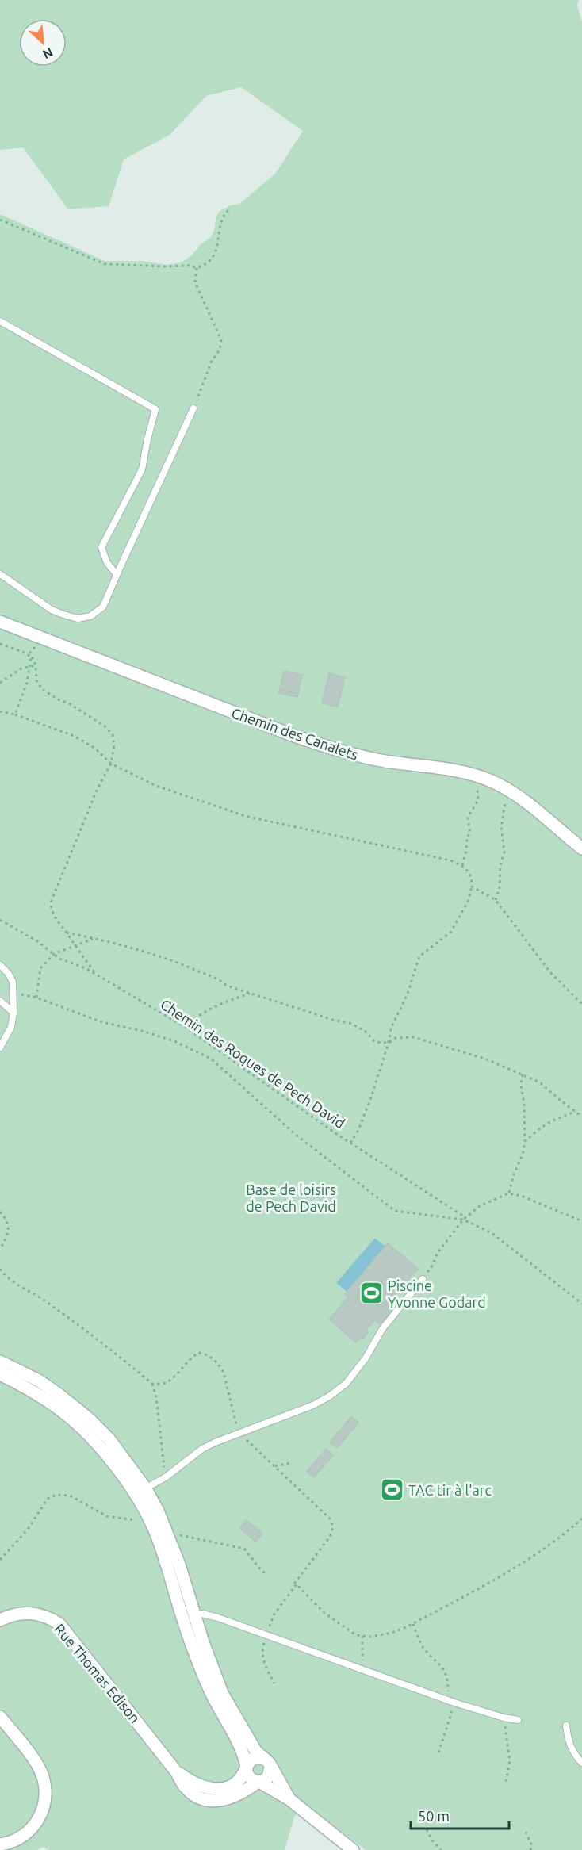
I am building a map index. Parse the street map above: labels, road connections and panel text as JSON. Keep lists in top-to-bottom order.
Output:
{
  "streets": {
    "street": ["Chemin des Canalets", "Rue Thomas Edison"],
    "path": ["Chemin des Roques de Pech David"]
  },
  "parks": ["Base de loisirs de Pech David"],
  "places": {
    "sports": ["Piscine Yvonne Godard", "TAC tir à l'arc"]
  },
  "scale_bar": "50 m",
  "north": "bottom right"
}
